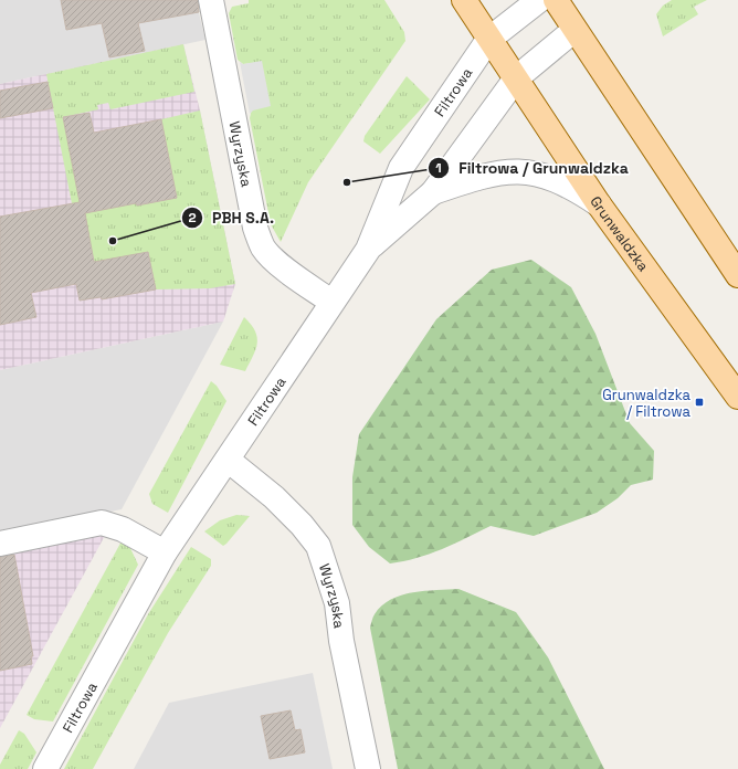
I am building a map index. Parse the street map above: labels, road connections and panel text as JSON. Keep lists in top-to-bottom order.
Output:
{
  "streets": {
    "main road": ["Grunwaldzka"],
    "street": ["Filtrowa", "Wyrzyska"]
  },
  "crossings": [
    ["Filtrowa", "Wyrzyska"],
    ["Filtrowa", "Grunwaldzka"]
  ],
  "places": {
    "other": ["Filtrowa / Grunwaldzka", "PBH S.A."],
    "transit": ["Grunwaldzka / Filtrowa"]
  }
}
